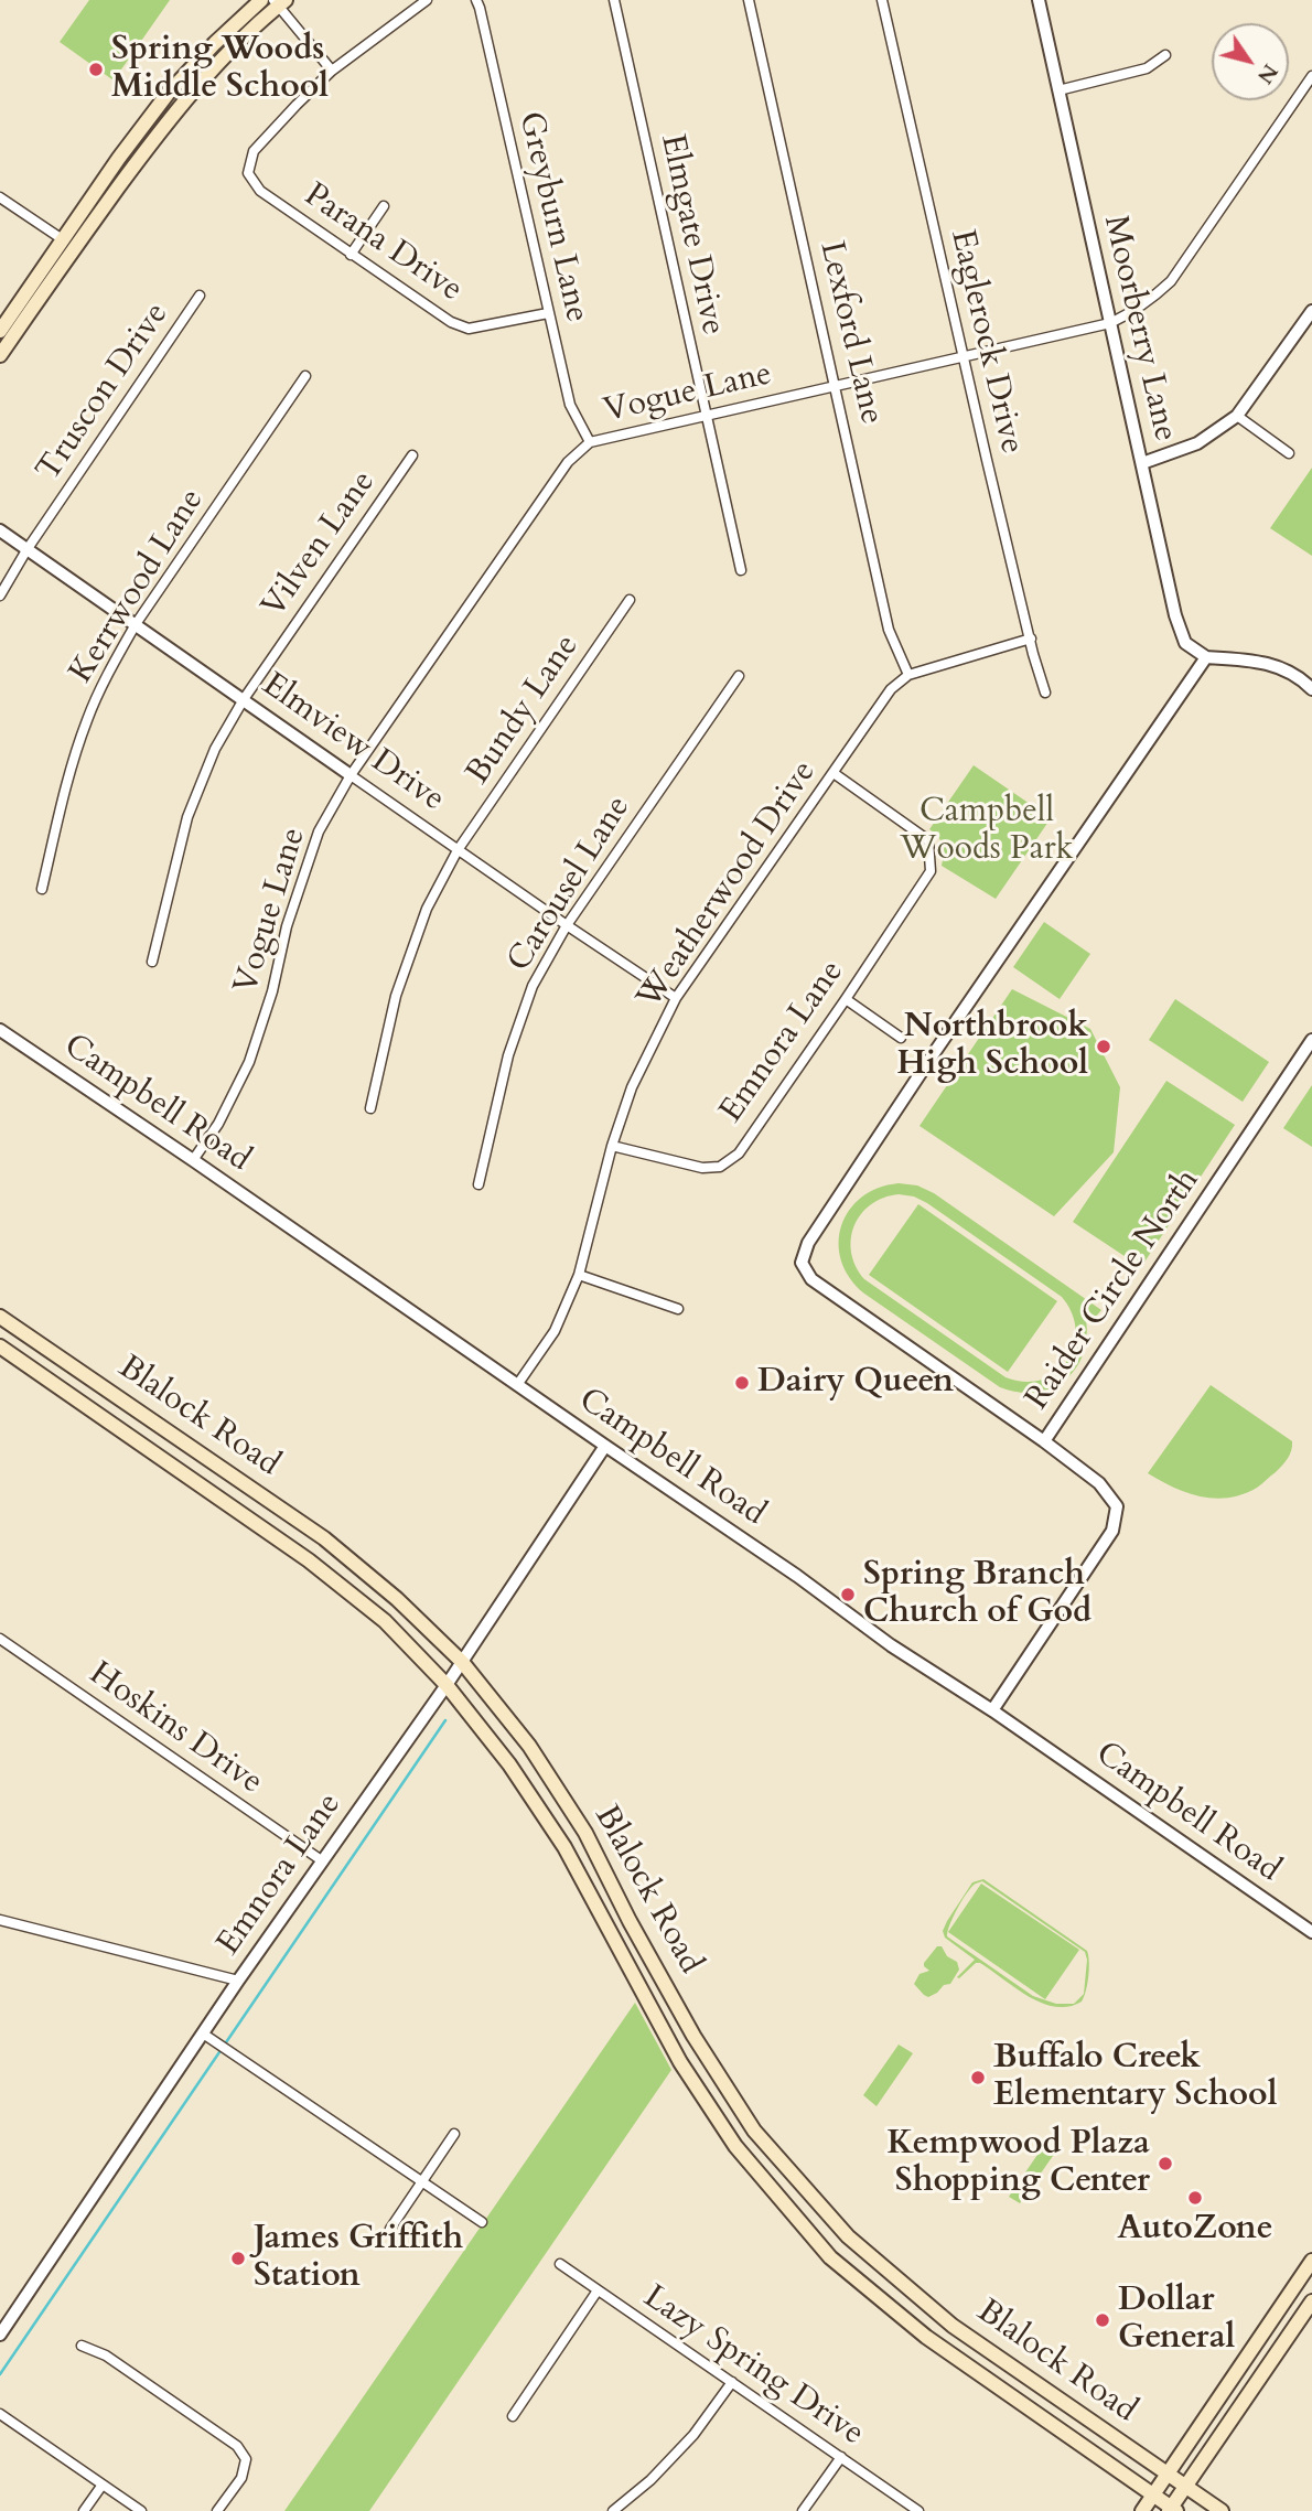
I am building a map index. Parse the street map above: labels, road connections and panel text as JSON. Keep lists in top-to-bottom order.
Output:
{
  "streets": {
    "main road": ["Blalock Road"],
    "street": [
      "Greyburn Lane",
      "Elmgate Drive",
      "Parana Drive",
      "Moorberry Lane",
      "Lexford Lane",
      "Eaglerock Drive",
      "Truscon Drive",
      "Vogue Lane",
      "Vilven Lane",
      "Kerrwood Lane",
      "Bundy Lane",
      "Elmview Drive",
      "Carousel Lane",
      "Weatherwood Drive",
      "Emnora Lane",
      "Campbell Road",
      "Raider Circle North",
      "Hoskins Drive",
      "Lazy Spring Drive"
    ]
  },
  "crossings": [
    ["Greyburn Lane", "Parana Drive"],
    ["Greyburn Lane", "Vogue Lane"],
    ["Elmgate Drive", "Vogue Lane"],
    ["Moorberry Lane", "Vogue Lane"],
    ["Lexford Lane", "Vogue Lane"],
    ["Lexford Lane", "Weatherwood Drive"],
    ["Eaglerock Drive", "Vogue Lane"],
    ["Eaglerock Drive", "Weatherwood Drive"],
    ["Truscon Drive", "Elmview Drive"],
    ["Vogue Lane", "Elmview Drive"],
    ["Vogue Lane", "Campbell Road"],
    ["Vilven Lane", "Elmview Drive"],
    ["Kerrwood Lane", "Elmview Drive"],
    ["Bundy Lane", "Elmview Drive"],
    ["Elmview Drive", "Carousel Lane"],
    ["Elmview Drive", "Weatherwood Drive"],
    ["Weatherwood Drive", "Emnora Lane"],
    ["Weatherwood Drive", "Campbell Road"],
    ["Emnora Lane", "Campbell Road"],
    ["Emnora Lane", "Blalock Road"],
    ["Emnora Lane", "Hoskins Drive"],
    ["Campbell Road", "Raider Circle North"]
  ],
  "parks": ["Campbell Woods Park"],
  "places": [
    "Spring Woods Middle School",
    "Northbrook High School",
    "Dairy Queen",
    "Spring Branch Church of God",
    "Buffalo Creek Elementary School",
    "Kempwood Plaza Shopping Center",
    "AutoZone",
    "James Griffith Station",
    "Dollar General"
  ],
  "north": "bottom right"
}
